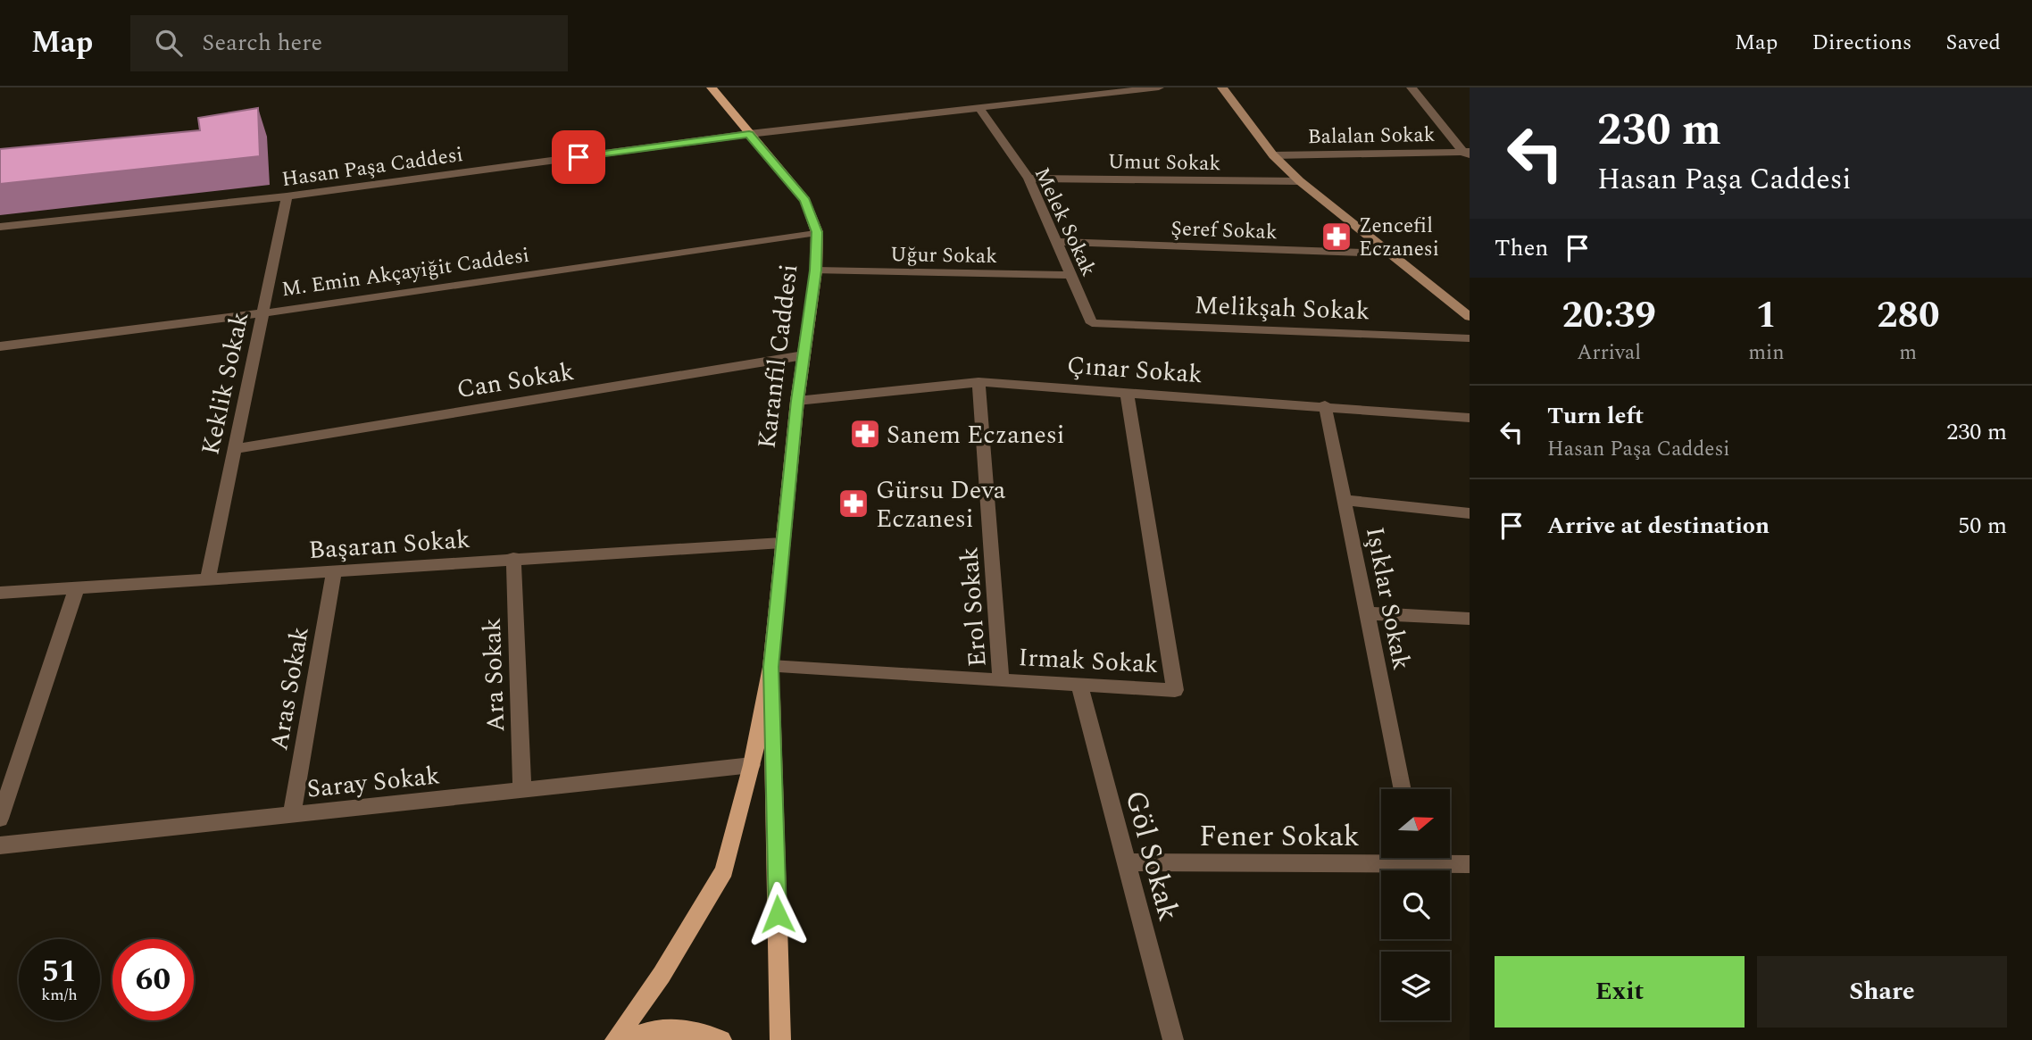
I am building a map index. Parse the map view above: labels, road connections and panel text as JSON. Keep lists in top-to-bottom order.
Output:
{
  "streets": {
    "main road": ["Karanfil Caddesi"],
    "street": [
      "Balalan Sokak",
      "Umut Sokak",
      "Hasan Paşa Caddesi",
      "Melek Sokak",
      "Şeref Sokak",
      "Uğur Sokak",
      "M. Emin Akçayiğit Caddesi",
      "Melikşah Sokak",
      "Çınar Sokak",
      "Can Sokak",
      "Keklik Sokak",
      "Başaran Sokak",
      "Işıklar Sokak",
      "Erol Sokak",
      "Irmak Sokak",
      "Ara Sokak",
      "Aras Sokak",
      "Saray Sokak",
      "Fener Sokak",
      "Göl Sokak"
    ]
  },
  "crossings": [
    ["Umut Sokak", "Melek Sokak"],
    ["Hasan Paşa Caddesi", "Melek Sokak"],
    ["Hasan Paşa Caddesi", "Karanfil Caddesi"],
    ["Hasan Paşa Caddesi", "Keklik Sokak"],
    ["Melek Sokak", "Şeref Sokak"],
    ["Melek Sokak", "Uğur Sokak"],
    ["Melek Sokak", "Melikşah Sokak"],
    ["Uğur Sokak", "Karanfil Caddesi"],
    ["M. Emin Akçayiğit Caddesi", "Karanfil Caddesi"],
    ["M. Emin Akçayiğit Caddesi", "Keklik Sokak"],
    ["Karanfil Caddesi", "Çınar Sokak"],
    ["Karanfil Caddesi", "Can Sokak"],
    ["Karanfil Caddesi", "Başaran Sokak"],
    ["Karanfil Caddesi", "Irmak Sokak"],
    ["Karanfil Caddesi", "Saray Sokak"],
    ["Çınar Sokak", "Işıklar Sokak"],
    ["Çınar Sokak", "Erol Sokak"],
    ["Çınar Sokak", "Irmak Sokak"],
    ["Can Sokak", "Keklik Sokak"],
    ["Keklik Sokak", "Başaran Sokak"],
    ["Başaran Sokak", "Ara Sokak"],
    ["Başaran Sokak", "Aras Sokak"],
    ["Erol Sokak", "Irmak Sokak"],
    ["Irmak Sokak", "Göl Sokak"],
    ["Ara Sokak", "Saray Sokak"],
    ["Aras Sokak", "Saray Sokak"],
    ["Fener Sokak", "Göl Sokak"]
  ],
  "places": {
    "pharmacy": ["Zencefil Eczanesi", "Sanem Eczanesi", "Gürsu Deva Eczanesi"]
  },
  "north": "right",
  "page": {
    "header": "Map",
    "search": "Search here",
    "nav": ["Map", "Directions", "Saved"],
    "turn": ["230 m", "Hasan Paşa Caddesi"],
    "then": "Then",
    "eta": [
      "20:39",
      "Arrival",
      "1",
      "min",
      "280",
      "m"
    ],
    "list": [
      {
        "name": "Turn left",
        "note": "Hasan Paşa Caddesi",
        "value": "230 m"
      },
      {
        "name": "Arrive at destination",
        "value": "50 m"
      }
    ],
    "speed": "51 km/h",
    "limit": "60",
    "buttons": ["Exit", "Share"]
  }
}
